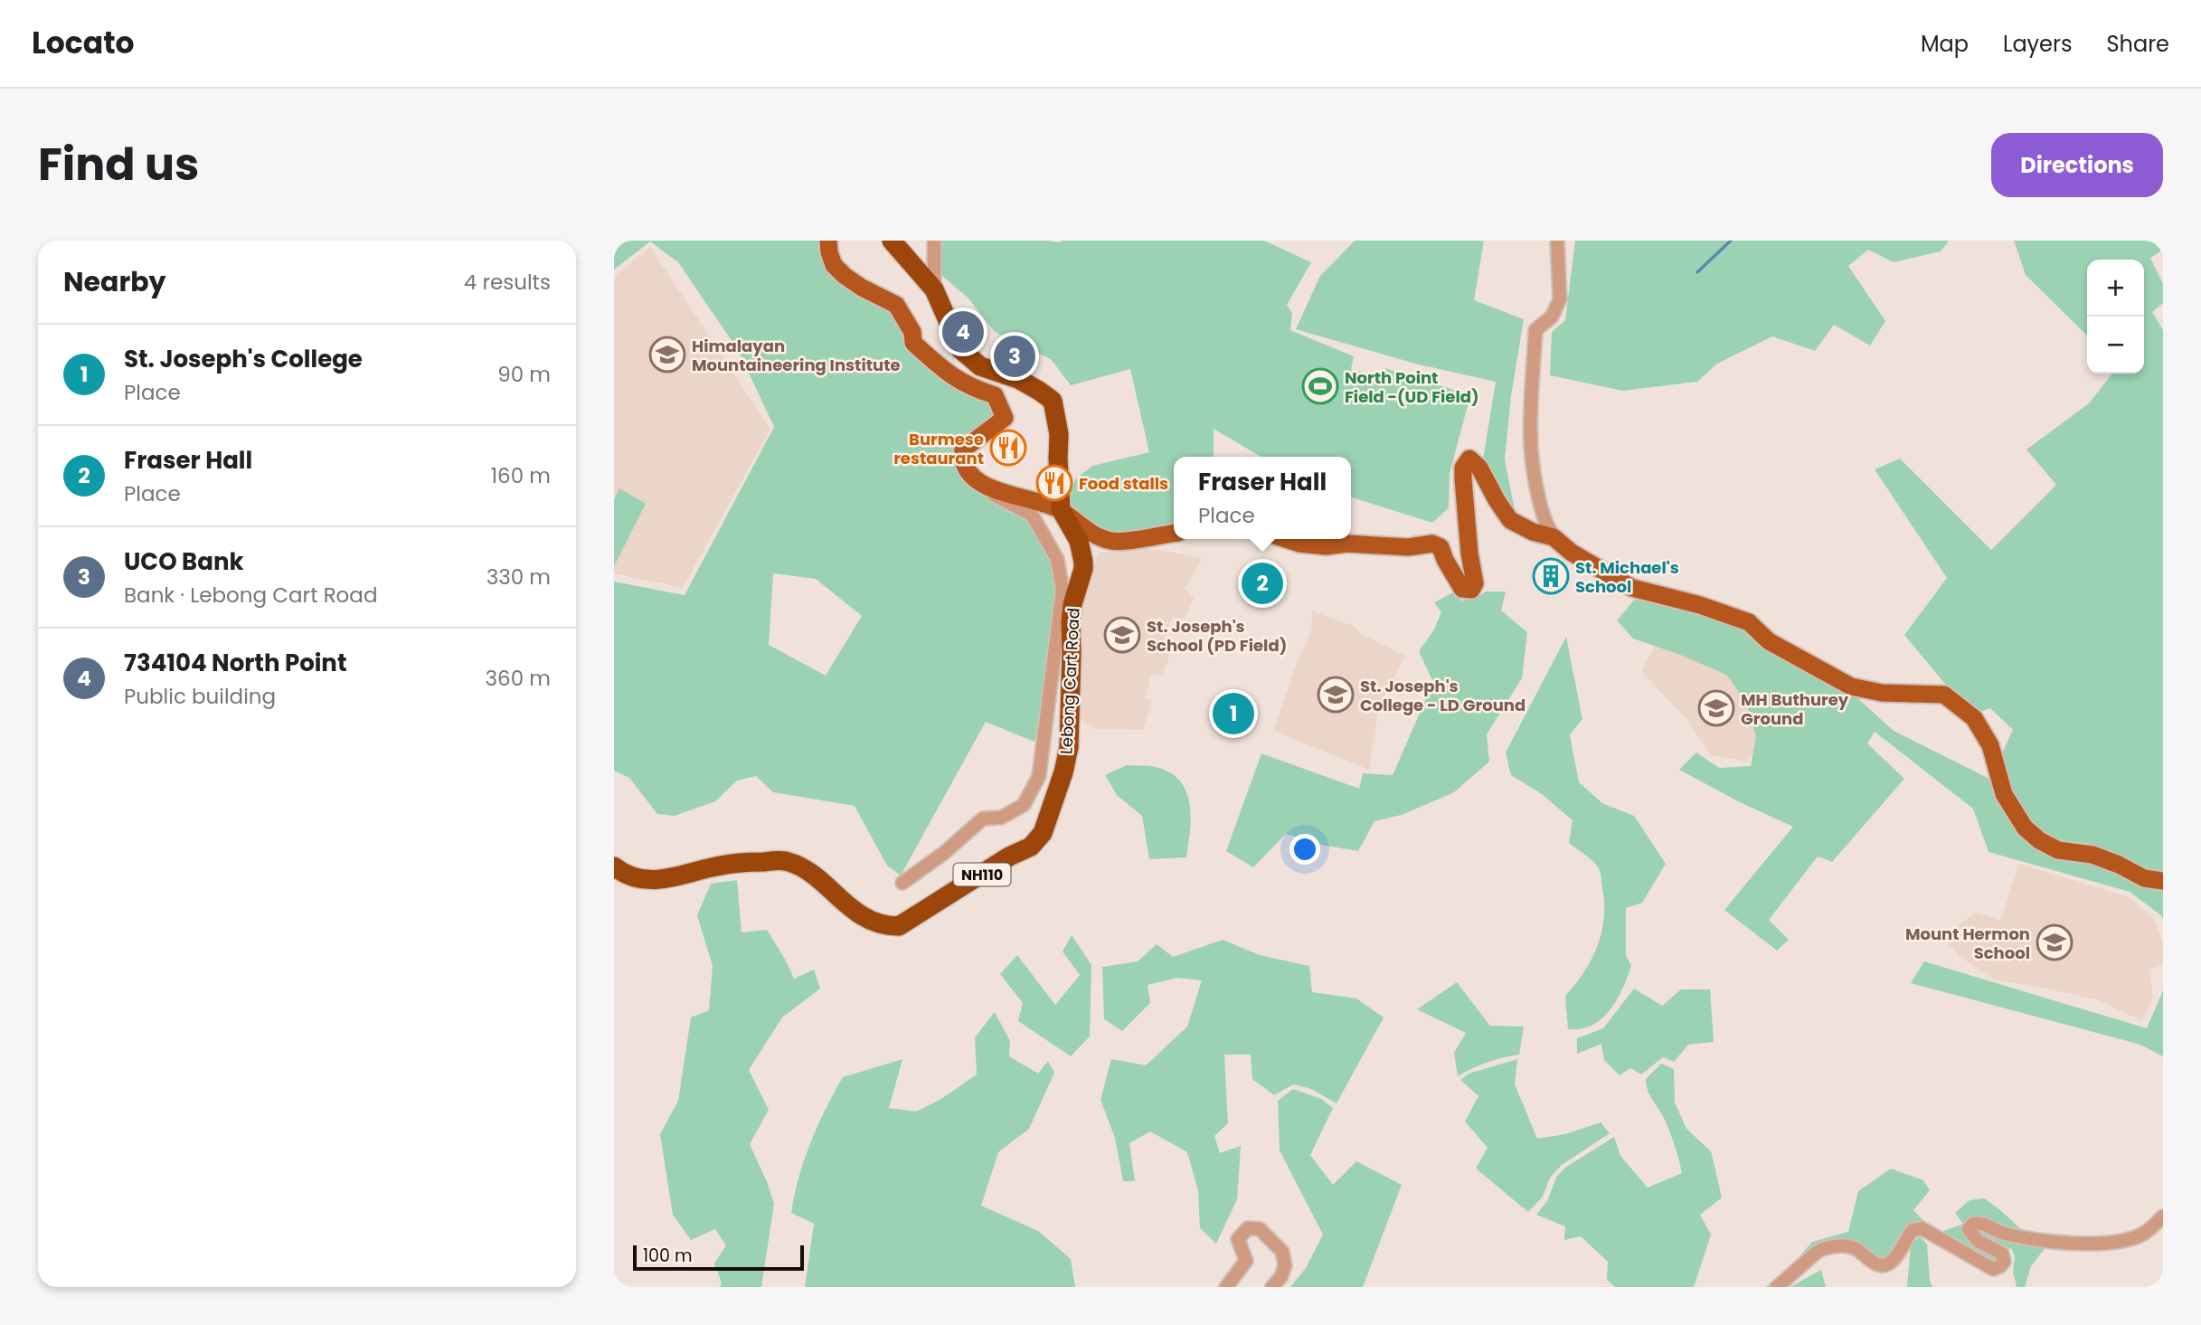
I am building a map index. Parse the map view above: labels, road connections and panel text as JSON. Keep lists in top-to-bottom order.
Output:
{
  "streets": {
    "highway": ["Lebong Cart Road", "NH110"]
  },
  "places": {
    "school or university": [
      "Himalayan Mountaineering Institute",
      "St. Joseph's School (PD Field)",
      "St. Joseph's College - LD Ground",
      "MH Buthurey Ground",
      "Mount Hermon School"
    ],
    "sports": ["North Point Field -(UD Field)"],
    "restaurant": ["Burmese restaurant", "Food stalls"],
    "building": ["St. Michael's School"]
  },
  "scale_bar": "100 m",
  "page": {
    "header": "Locato",
    "nav": ["Map", "Layers", "Share"],
    "title": "Find us",
    "buttons": "Directions",
    "heading": ["Nearby", "4 results"],
    "map_buttons": ["+", "−"],
    "pins": [
      "4",
      "3",
      "2",
      "1"
    ],
    "list": [
      {
        "mark": "1",
        "name": "St. Joseph's College",
        "note": "Place",
        "value": "90 m"
      },
      {
        "mark": "2",
        "name": "Fraser Hall",
        "note": "Place",
        "value": "160 m"
      },
      {
        "mark": "3",
        "name": "UCO Bank",
        "note": "Bank · Lebong Cart Road",
        "value": "330 m"
      },
      {
        "mark": "4",
        "name": "734104 North Point",
        "note": "Public building",
        "value": "360 m"
      }
    ],
    "popup": ["Fraser Hall", "Place"],
    "scale": "100 m"
  }
}
